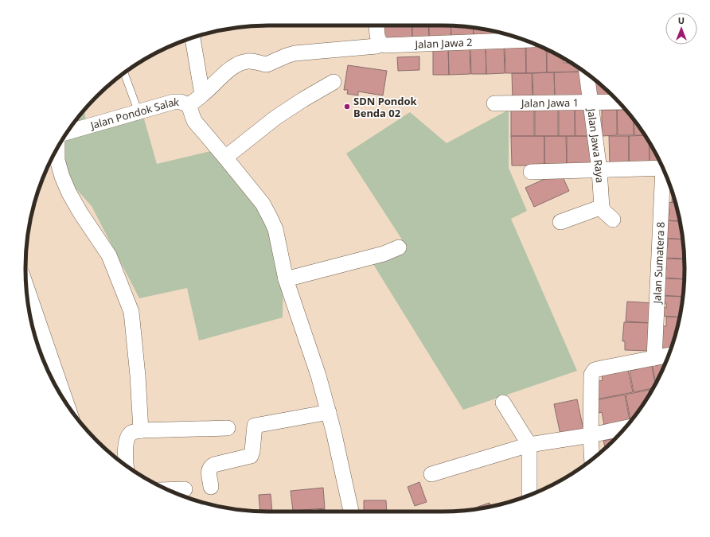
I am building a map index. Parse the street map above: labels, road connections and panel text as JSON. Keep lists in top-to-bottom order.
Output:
{
  "streets": {
    "street": [
      "Jalan Jawa 2",
      "Jalan Jawa 1",
      "Jalan Pondok Salak",
      "Jalan Jawa Raya",
      "Jalan Sumatera 8"
    ]
  },
  "crossings": [
    ["Jalan Jawa 2", "Jalan Pondok Salak"],
    ["Jalan Jawa 1", "Jalan Jawa Raya"]
  ],
  "places": ["SDN Pondok Benda 02"],
  "north": "top"
}
